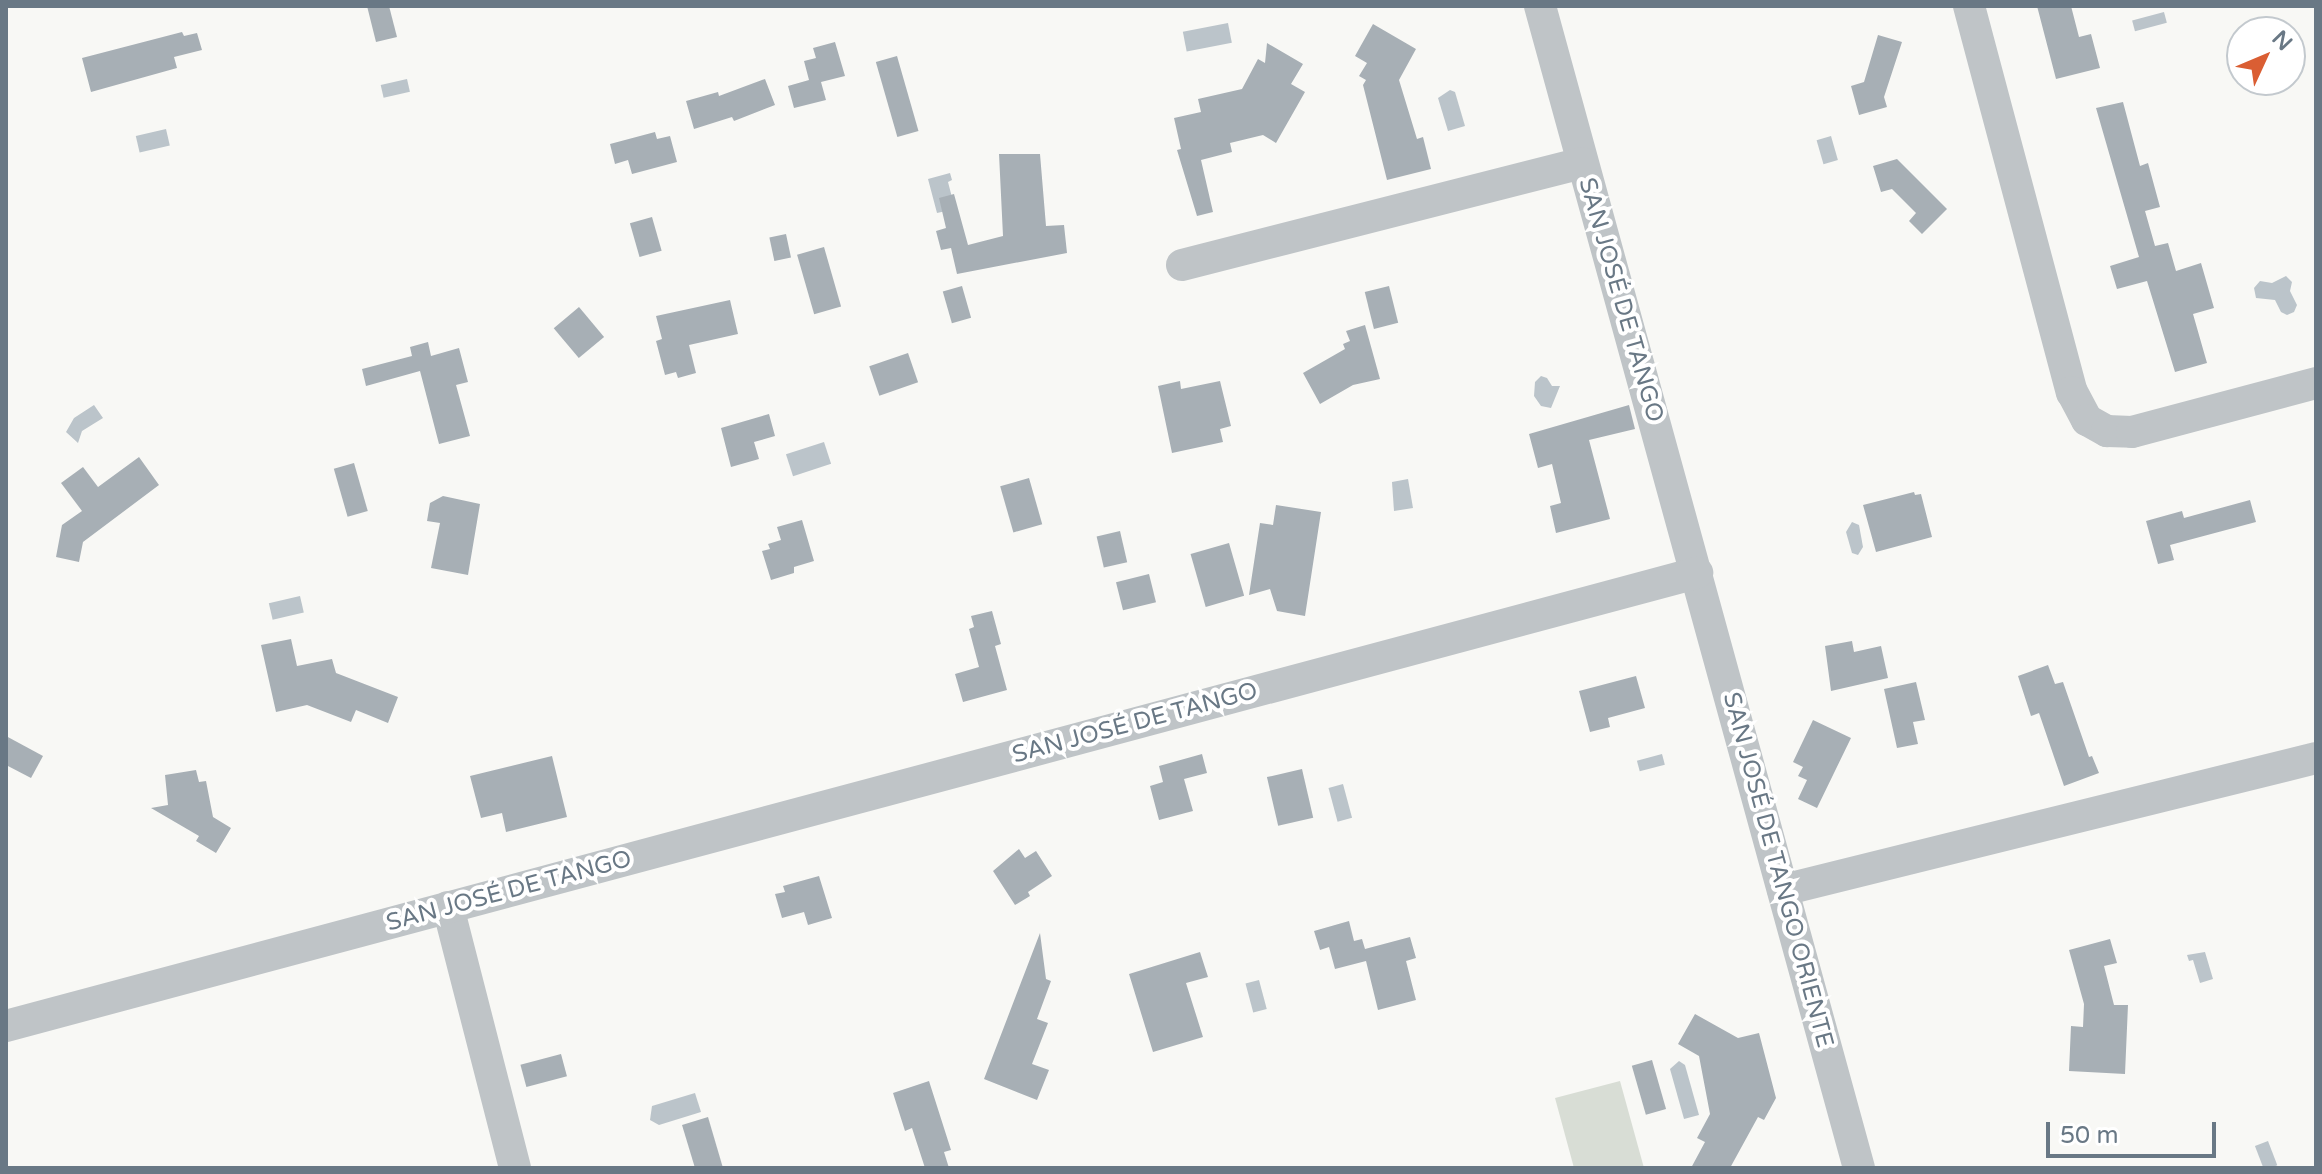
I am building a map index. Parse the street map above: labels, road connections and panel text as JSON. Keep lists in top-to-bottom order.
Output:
{
  "streets": {
    "street": ["SAN JOSÉ DE TANGO", "SAN JOSÉ DE TANGO ORIENTE"]
  },
  "crossings": [
    ["SAN JOSÉ DE TANGO", "SAN JOSÉ DE TANGO ORIENTE"]
  ],
  "scale_bar": "50 m",
  "north": "top right"
}
